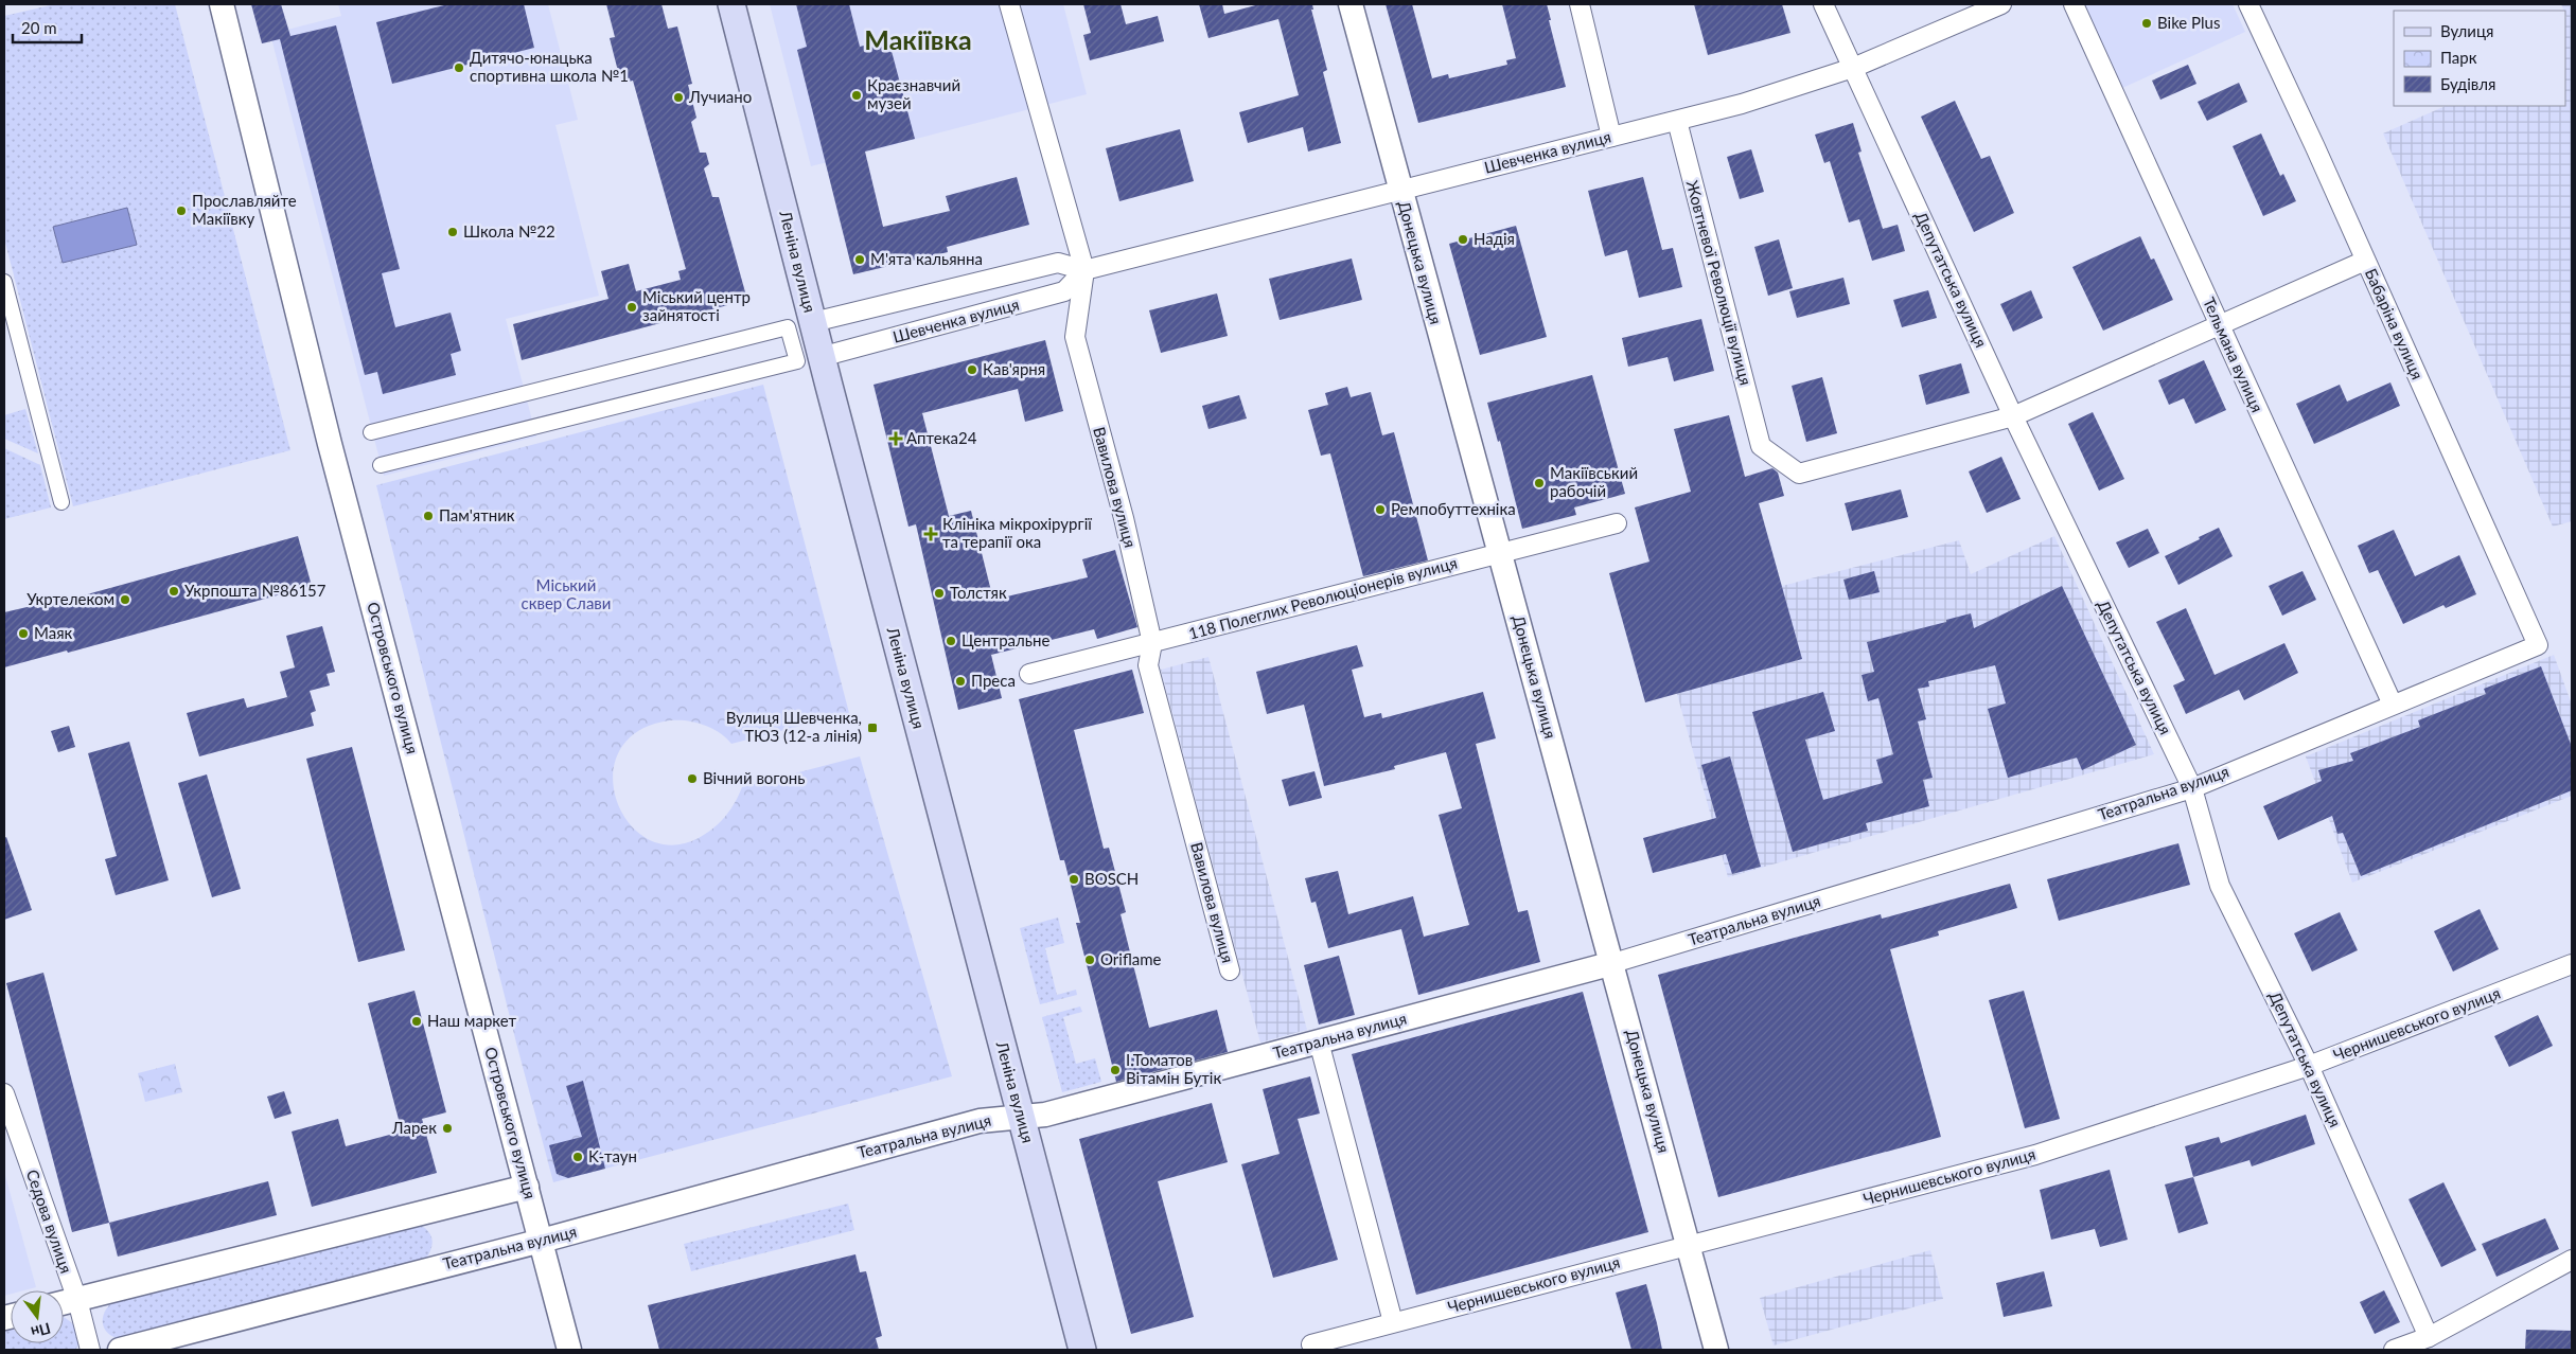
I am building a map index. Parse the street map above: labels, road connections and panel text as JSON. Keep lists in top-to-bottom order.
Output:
{
  "streets": {
    "main road": ["Леніна вулиця"],
    "street": [
      "Шевченка вулиця",
      "Донецька вулиця",
      "Депутатська вулиця",
      "Жовтневої Революції вулиця",
      "Бабаріна вулиця",
      "Тельмана вулиця",
      "Вавилова вулиця",
      "118 Полеглих Революціонерів вулиця",
      "Островського вулиця",
      "Театральна вулиця",
      "Чернишевського вулиця",
      "Седова вулиця"
    ]
  },
  "crossings": [
    ["Шевченка вулиця", "Леніна вулиця"],
    ["Шевченка вулиця", "Донецька вулиця"],
    ["Шевченка вулиця", "Депутатська вулиця"],
    ["Шевченка вулиця", "Жовтневої Революції вулиця"],
    ["Шевченка вулиця", "Вавилова вулиця"],
    ["Леніна вулиця", "Театральна вулиця"],
    ["Донецька вулиця", "118 Полеглих Революціонерів вулиця"],
    ["Донецька вулиця", "Театральна вулиця"],
    ["Донецька вулиця", "Чернишевського вулиця"],
    ["Депутатська вулиця", "Жовтневої Революції вулиця"],
    ["Депутатська вулиця", "Театральна вулиця"],
    ["Депутатська вулиця", "Чернишевського вулиця"],
    ["Бабаріна вулиця", "Театральна вулиця"],
    ["Тельмана вулиця", "Театральна вулиця"],
    ["Вавилова вулиця", "118 Полеглих Революціонерів вулиця"],
    ["Островського вулиця", "Театральна вулиця"]
  ],
  "districts": ["Макіївка"],
  "parks": ["Міський сквер Слави"],
  "places": {
    "other": [
      "Bike Plus",
      "Дитячо-юнацька спортивна школа №1",
      "Краєзнавчий музей",
      "Лучиано",
      "Прославляйте Макіївку",
      "Школа №22",
      "Надія",
      "М'ята кальянна",
      "Міський центр зайнятості",
      "Кав'ярня",
      "Макіївський рабочій",
      "Ремпобуттехніка",
      "Пам'ятник",
      "Укрпошта №86157",
      "Толстяк",
      "Укртелеком",
      "Маяк",
      "Центральне",
      "Преса",
      "Вічний вогонь",
      "BOSCH",
      "Oriflame",
      "Наш маркет",
      "І.Томатов Вітамін Бутік",
      "Ларек",
      "K-таун"
    ],
    "health": ["Аптека24", "Клініка мікрохірургії та терапії ока"],
    "transit": ["Вулиця Шевченка, ТЮЗ (12-а лінія)"]
  },
  "legend": ["Вулиця", "Парк", "Будівля"],
  "scale_bar": "20 m",
  "north": "bottom"
}
